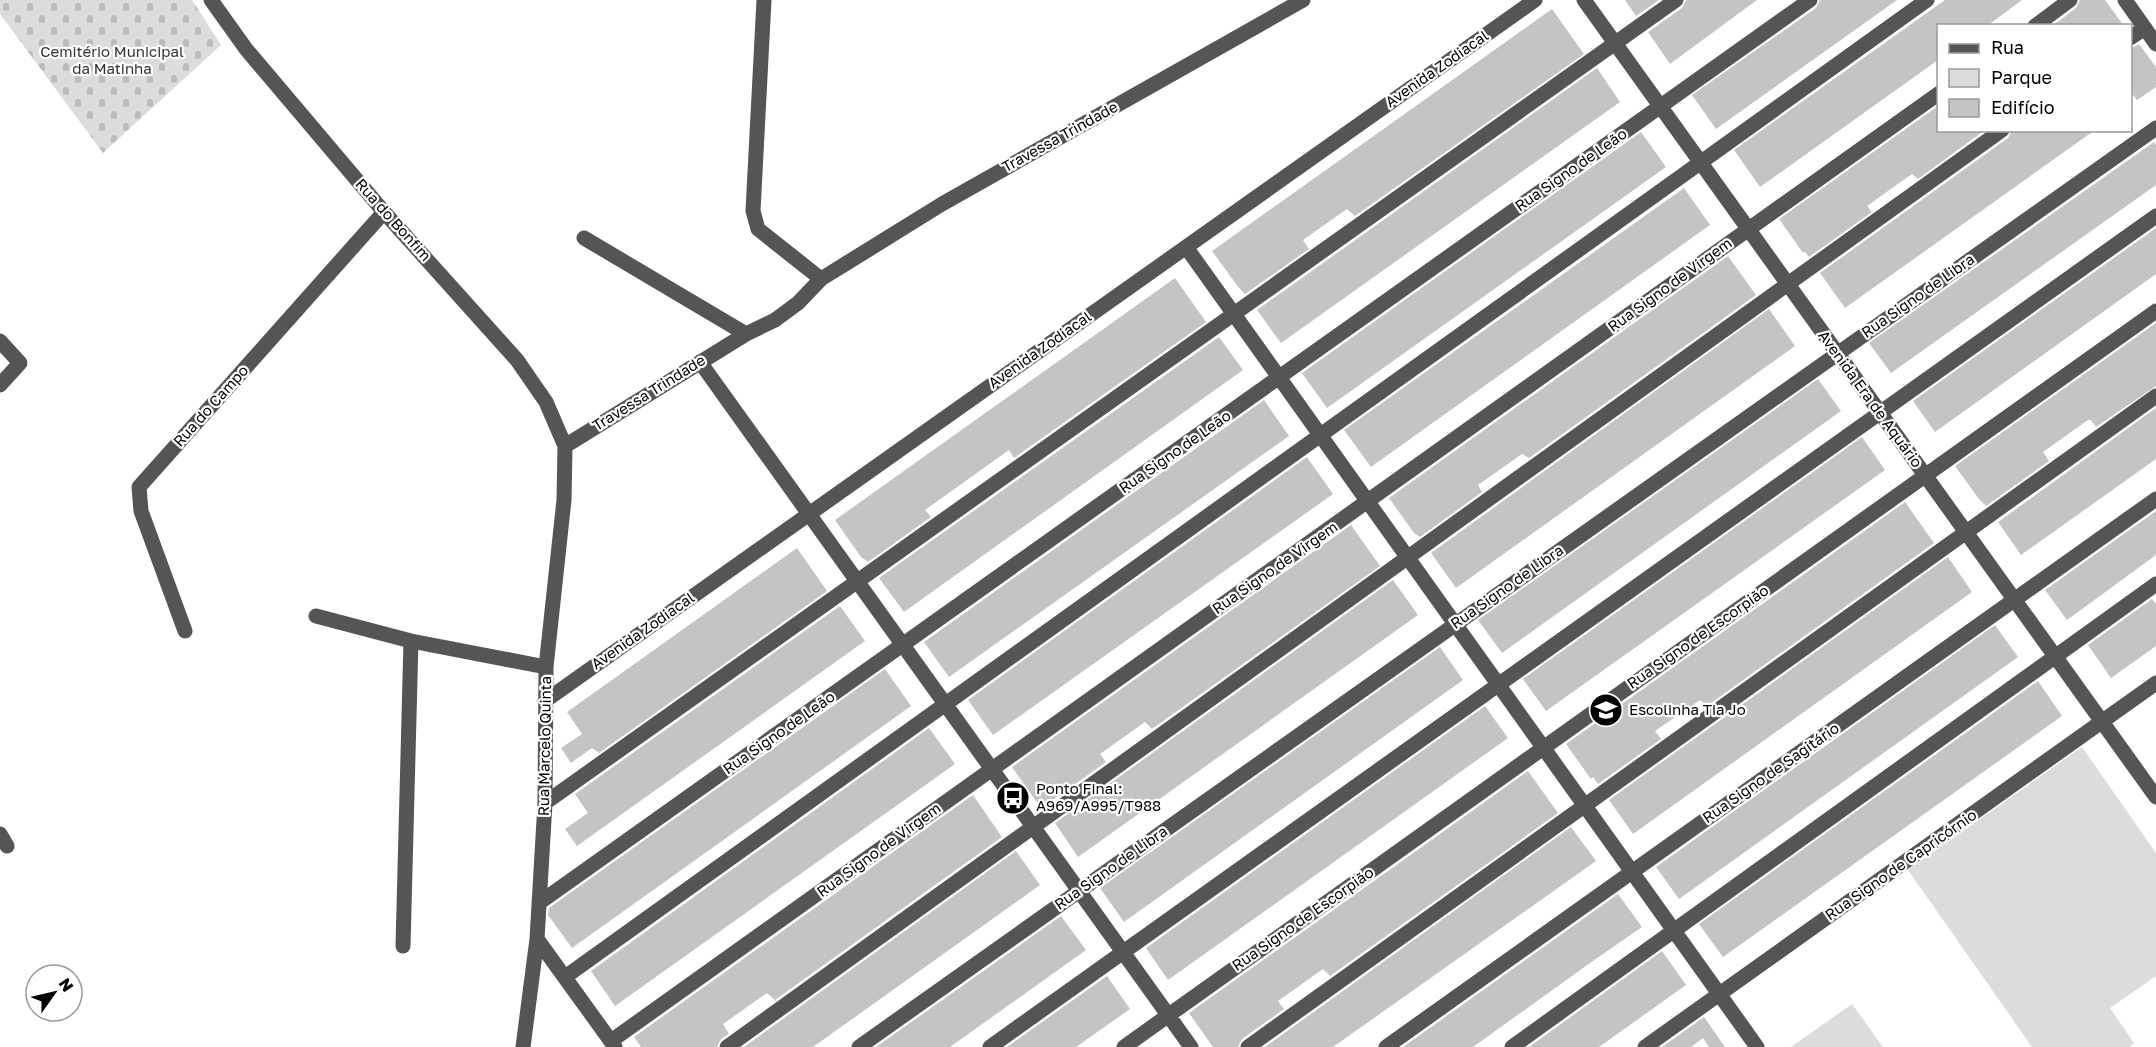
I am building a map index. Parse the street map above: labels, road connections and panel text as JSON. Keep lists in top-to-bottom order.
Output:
{
  "streets": {
    "street": [
      "Avenida Zodiacal",
      "Travessa Trindade",
      "Rua Signo de Leão",
      "Rua do Bonfim",
      "Rua Signo de Virgem",
      "Rua Signo de Libra",
      "Avenida Era de Aquário",
      "Rua do Campo",
      "Rua Signo de Escorpião",
      "Rua Marcelo Quinta",
      "Rua Signo de Sagitário",
      "Rua Signo de Capricórnio"
    ]
  },
  "crossings": [
    ["Avenida Zodiacal", "Rua Marcelo Quinta"],
    ["Travessa Trindade", "Rua do Bonfim"],
    ["Travessa Trindade", "Rua Marcelo Quinta"],
    ["Rua Signo de Leão", "Avenida Era de Aquário"],
    ["Rua Signo de Leão", "Rua Marcelo Quinta"],
    ["Rua do Bonfim", "Rua do Campo"],
    ["Rua do Bonfim", "Rua Marcelo Quinta"],
    ["Rua Signo de Virgem", "Avenida Era de Aquário"],
    ["Rua Signo de Libra", "Avenida Era de Aquário"],
    ["Avenida Era de Aquário", "Rua Signo de Escorpião"],
    ["Avenida Era de Aquário", "Rua Signo de Sagitário"],
    ["Avenida Era de Aquário", "Rua Signo de Capricórnio"]
  ],
  "parks": ["Cemitério Municipal da Matinha"],
  "places": {
    "school or university": ["Escolinha Tia Jo"],
    "bus stop": ["Ponto Final: A969/A995/T988"]
  },
  "legend": ["Rua", "Parque", "Edifício"],
  "north": "top right"
}
